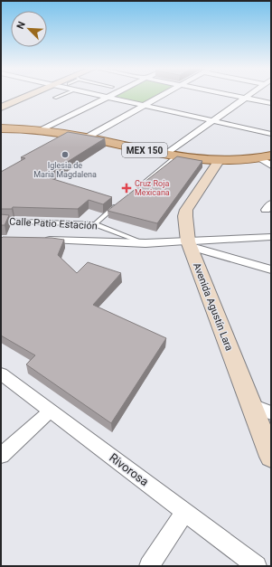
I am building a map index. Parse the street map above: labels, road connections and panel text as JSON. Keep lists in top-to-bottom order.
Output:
{
  "streets": {
    "main road": ["MEX 150", "Avenida Agustín Lara"],
    "street": ["Calle Patio Estación", "Rivorosa"]
  },
  "crossings": [
    ["MEX 150", "Avenida Agustín Lara"],
    ["Calle Patio Estación", "Avenida Agustín Lara"]
  ],
  "places": {
    "other": ["Iglesia de Maria Magdalena"],
    "health": ["Cruz Roja Mexicana"]
  },
  "north": "top left"
}
